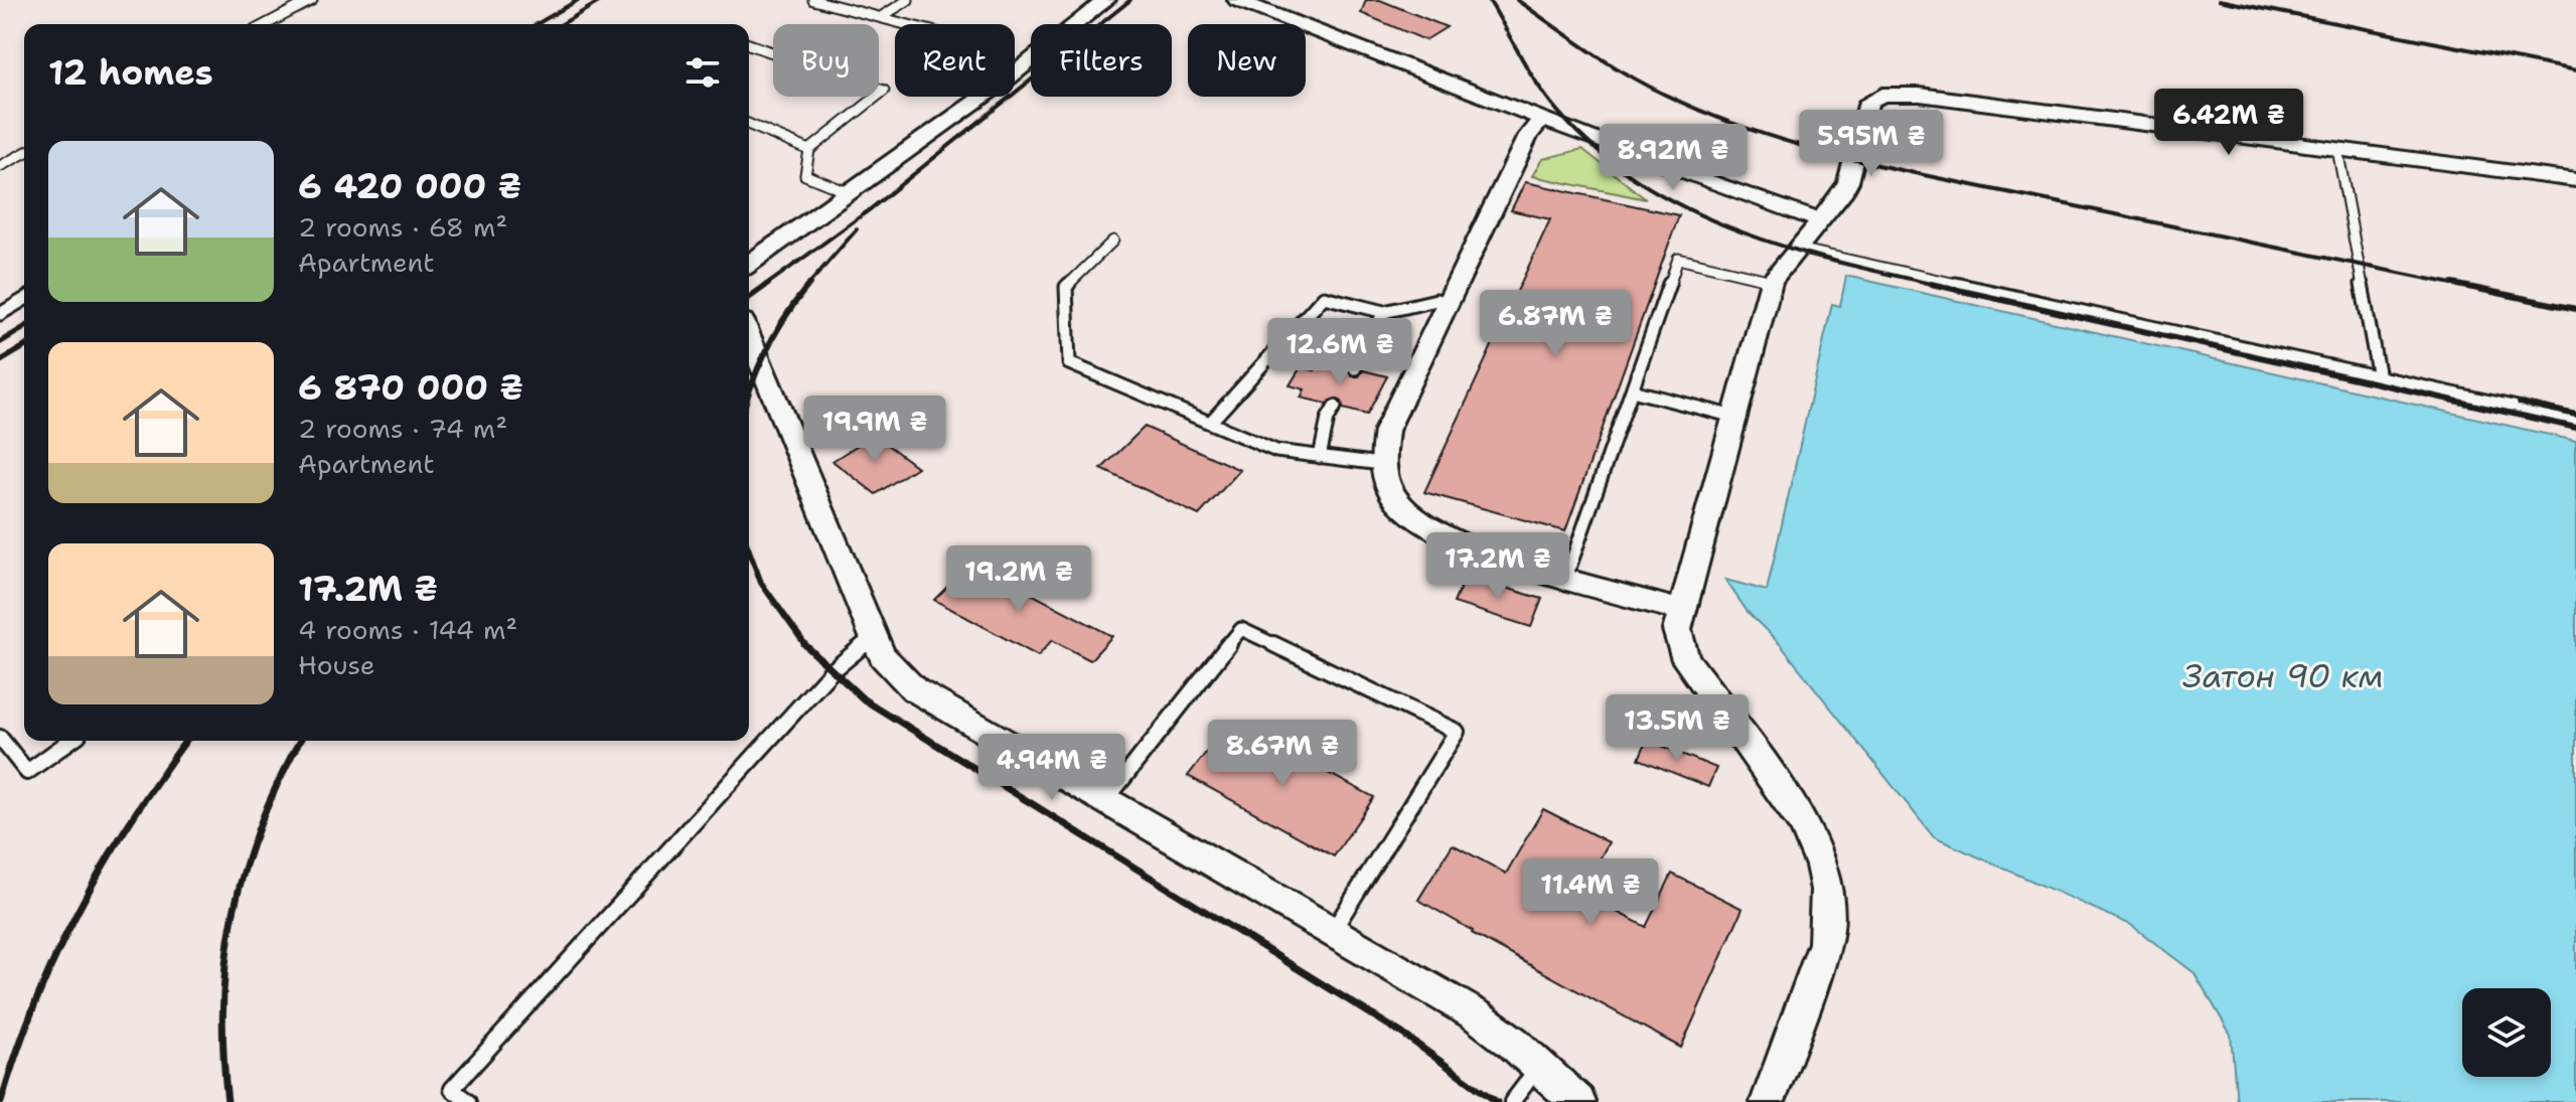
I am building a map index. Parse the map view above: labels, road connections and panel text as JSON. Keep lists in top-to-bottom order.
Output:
{
  "water": ["Затон 90 км"],
  "page": {
    "chip": [
      "Buy",
      "Rent",
      "Filters",
      "New"
    ],
    "heading": "12 homes",
    "price": [
      "6.42M ₴",
      "5.95M ₴",
      "8.92M ₴",
      "6.87M ₴",
      "12.6M ₴",
      "19.9M ₴",
      "17.2M ₴",
      "19.2M ₴",
      "13.5M ₴",
      "8.67M ₴",
      "4.94M ₴",
      "11.4M ₴"
    ],
    "list": [
      {
        "name": "6 420 000 ₴",
        "note": "2 rooms · 68 m² · Apartment"
      },
      {
        "name": "6 870 000 ₴",
        "note": "2 rooms · 74 m² · Apartment"
      },
      {
        "name": "17.2M ₴",
        "note": "4 rooms · 144 m² · House"
      }
    ]
  }
}
